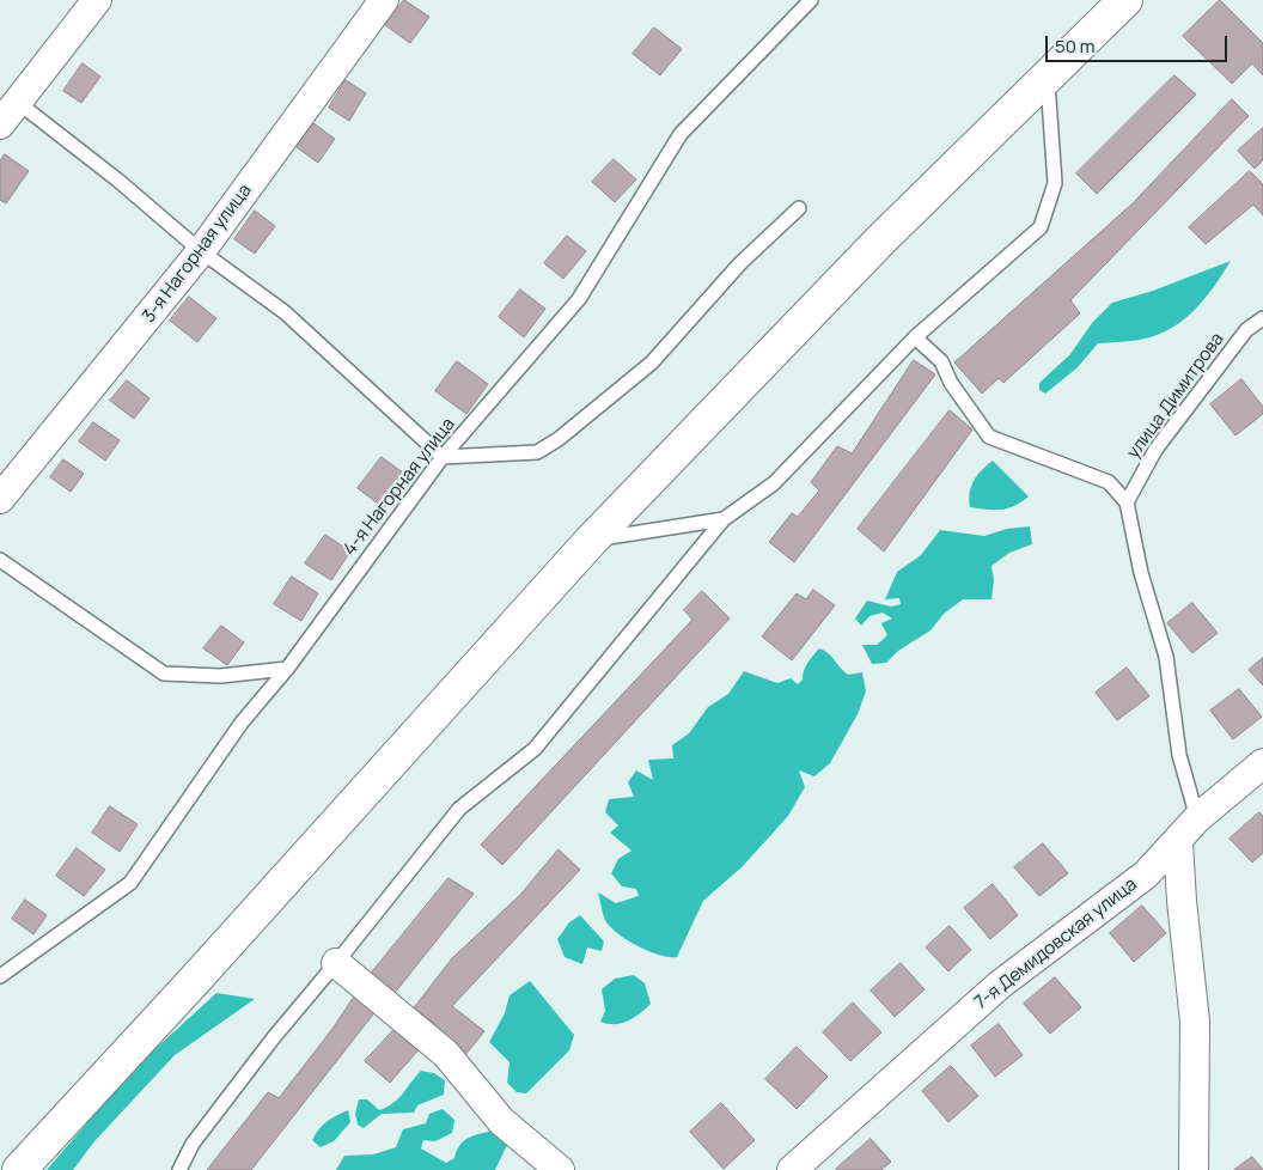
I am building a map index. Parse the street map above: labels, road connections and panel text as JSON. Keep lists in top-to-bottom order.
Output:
{
  "streets": {
    "street": ["3-я Нагорная улица", "7-я Демидовская улица"],
    "lane": ["улица Димитрова", "4-я Нагорная улица"]
  },
  "scale_bar": "50 m"
}
